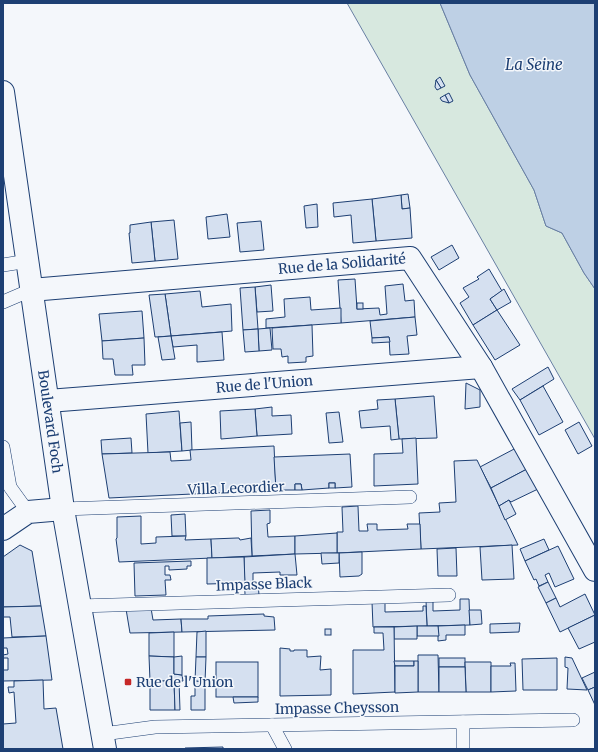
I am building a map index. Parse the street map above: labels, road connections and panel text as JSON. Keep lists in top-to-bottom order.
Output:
{
  "streets": {
    "street": ["Rue de la Solidarité", "Rue de l'Union", "Boulevard Foch"],
    "lane": ["Villa Lecordier", "Impasse Black", "Impasse Cheysson"]
  },
  "crossings": [
    ["Rue de la Solidarité", "Rue de l'Union"],
    ["Rue de la Solidarité", "Boulevard Foch"],
    ["Rue de l'Union", "Boulevard Foch"],
    ["Boulevard Foch", "Villa Lecordier"],
    ["Boulevard Foch", "Impasse Black"],
    ["Boulevard Foch", "Impasse Cheysson"]
  ],
  "water": ["La Seine"],
  "places": {
    "transit": ["Rue de l'Union"]
  }
}
